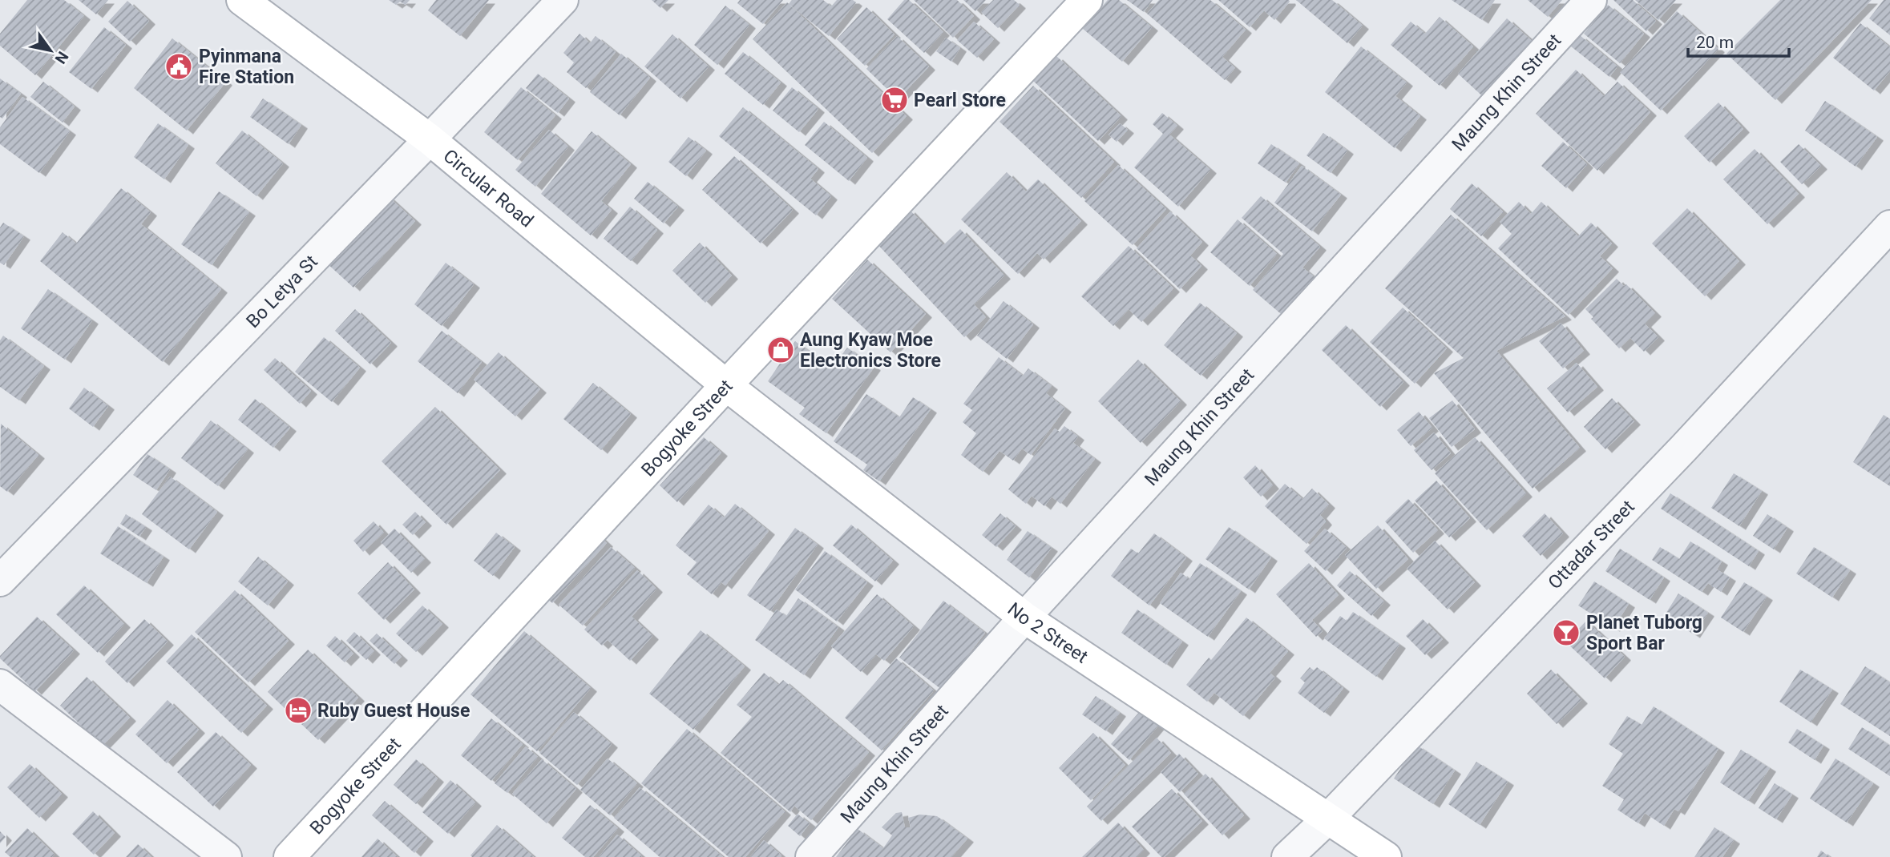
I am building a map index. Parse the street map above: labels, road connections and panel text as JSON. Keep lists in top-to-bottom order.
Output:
{
  "streets": {
    "street": [
      "Maung Khin Street",
      "Circular Road",
      "Bo Letya St",
      "Bogyoke Street",
      "Ottadar Street",
      "No 2 Street"
    ]
  },
  "crossings": [
    ["Maung Khin Street", "No 2 Street"],
    ["Circular Road", "Bo Letya St"],
    ["Circular Road", "Bogyoke Street"],
    ["Circular Road", "No 2 Street"],
    ["Bogyoke Street", "No 2 Street"],
    ["Ottadar Street", "No 2 Street"]
  ],
  "places": {
    "public building": ["Pyinmana Fire Station"],
    "supermarket": ["Pearl Store"],
    "shop": ["Aung Kyaw Moe Electronics Store"],
    "bar": ["Planet Tuborg Sport Bar"],
    "hotel": ["Ruby Guest House"]
  },
  "scale_bar": "20 m",
  "north": "bottom right"
}
